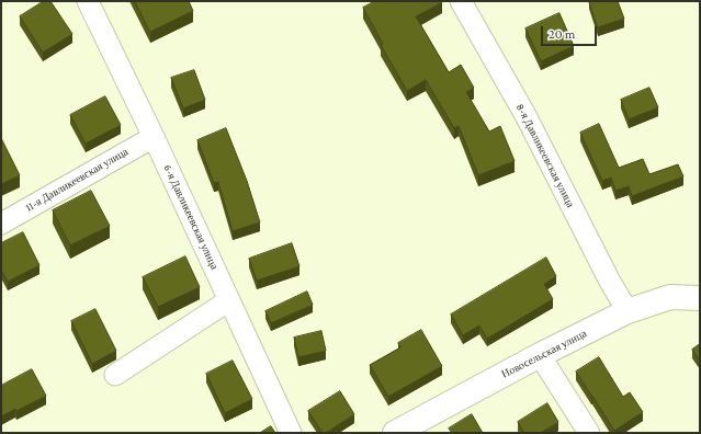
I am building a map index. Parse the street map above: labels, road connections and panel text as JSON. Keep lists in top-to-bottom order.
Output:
{
  "streets": {
    "street": [
      "8-я Давликеевская улица",
      "11-я Давликеевская улица",
      "6-я Давликеевская улица",
      "Новосельская улица"
    ]
  },
  "crossings": [
    ["8-я Давликеевская улица", "Новосельская улица"],
    ["11-я Давликеевская улица", "6-я Давликеевская улица"]
  ],
  "scale_bar": "20 m"
}
